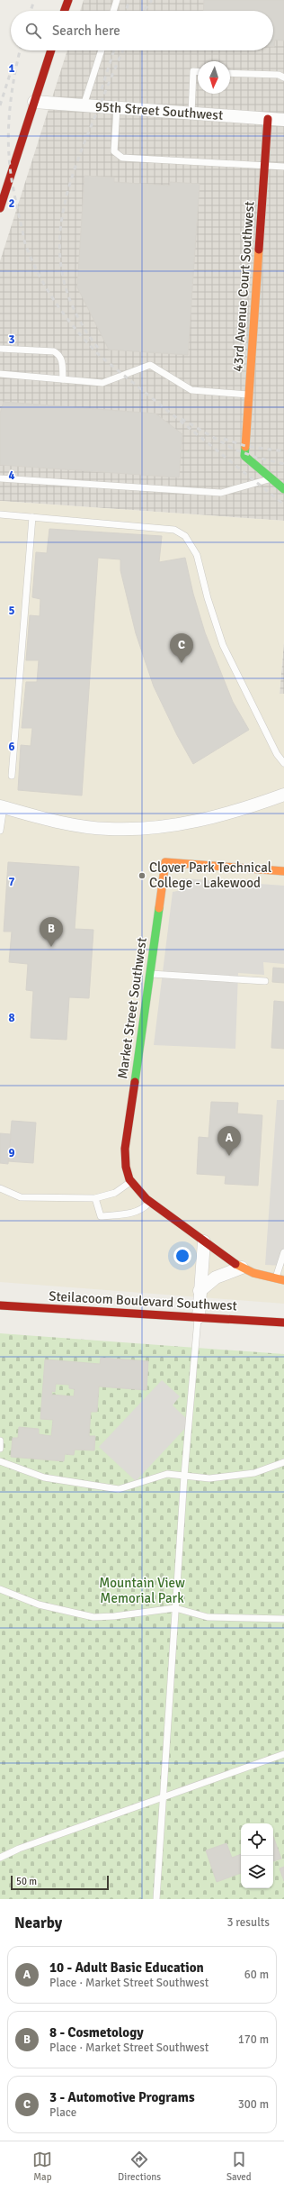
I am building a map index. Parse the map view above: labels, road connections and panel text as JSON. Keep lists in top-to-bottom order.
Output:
{
  "streets": {
    "street": [
      "95th Street Southwest",
      "43rd Avenue Court Southwest",
      "Market Street Southwest",
      "Steilacoom Boulevard Southwest"
    ]
  },
  "crossings": [
    ["95th Street Southwest", "43rd Avenue Court Southwest"]
  ],
  "parks": ["Mountain View Memorial Park"],
  "places": ["Clover Park Technical College - Lakewood"],
  "scale_bar": "50 m",
  "north": "bottom",
  "page": {
    "search": "Search here",
    "pins": ["C", "B", "A"],
    "scale": "50 m",
    "heading": ["Nearby", "3 results"],
    "list": [
      {
        "mark": "A",
        "name": "10 - Adult Basic Education",
        "note": "Place · Market Street Southwest",
        "value": "60 m"
      },
      {
        "mark": "B",
        "name": "8 - Cosmetology",
        "note": "Place · Market Street Southwest",
        "value": "170 m"
      },
      {
        "mark": "C",
        "name": "3 - Automotive Programs",
        "note": "Place",
        "value": "300 m"
      }
    ],
    "nav": ["Map", "Directions", "Saved"]
  },
  "grid": {
    "rows": [
      "1",
      "2",
      "3",
      "4",
      "5",
      "6",
      "7",
      "8",
      "9"
    ]
  }
}
